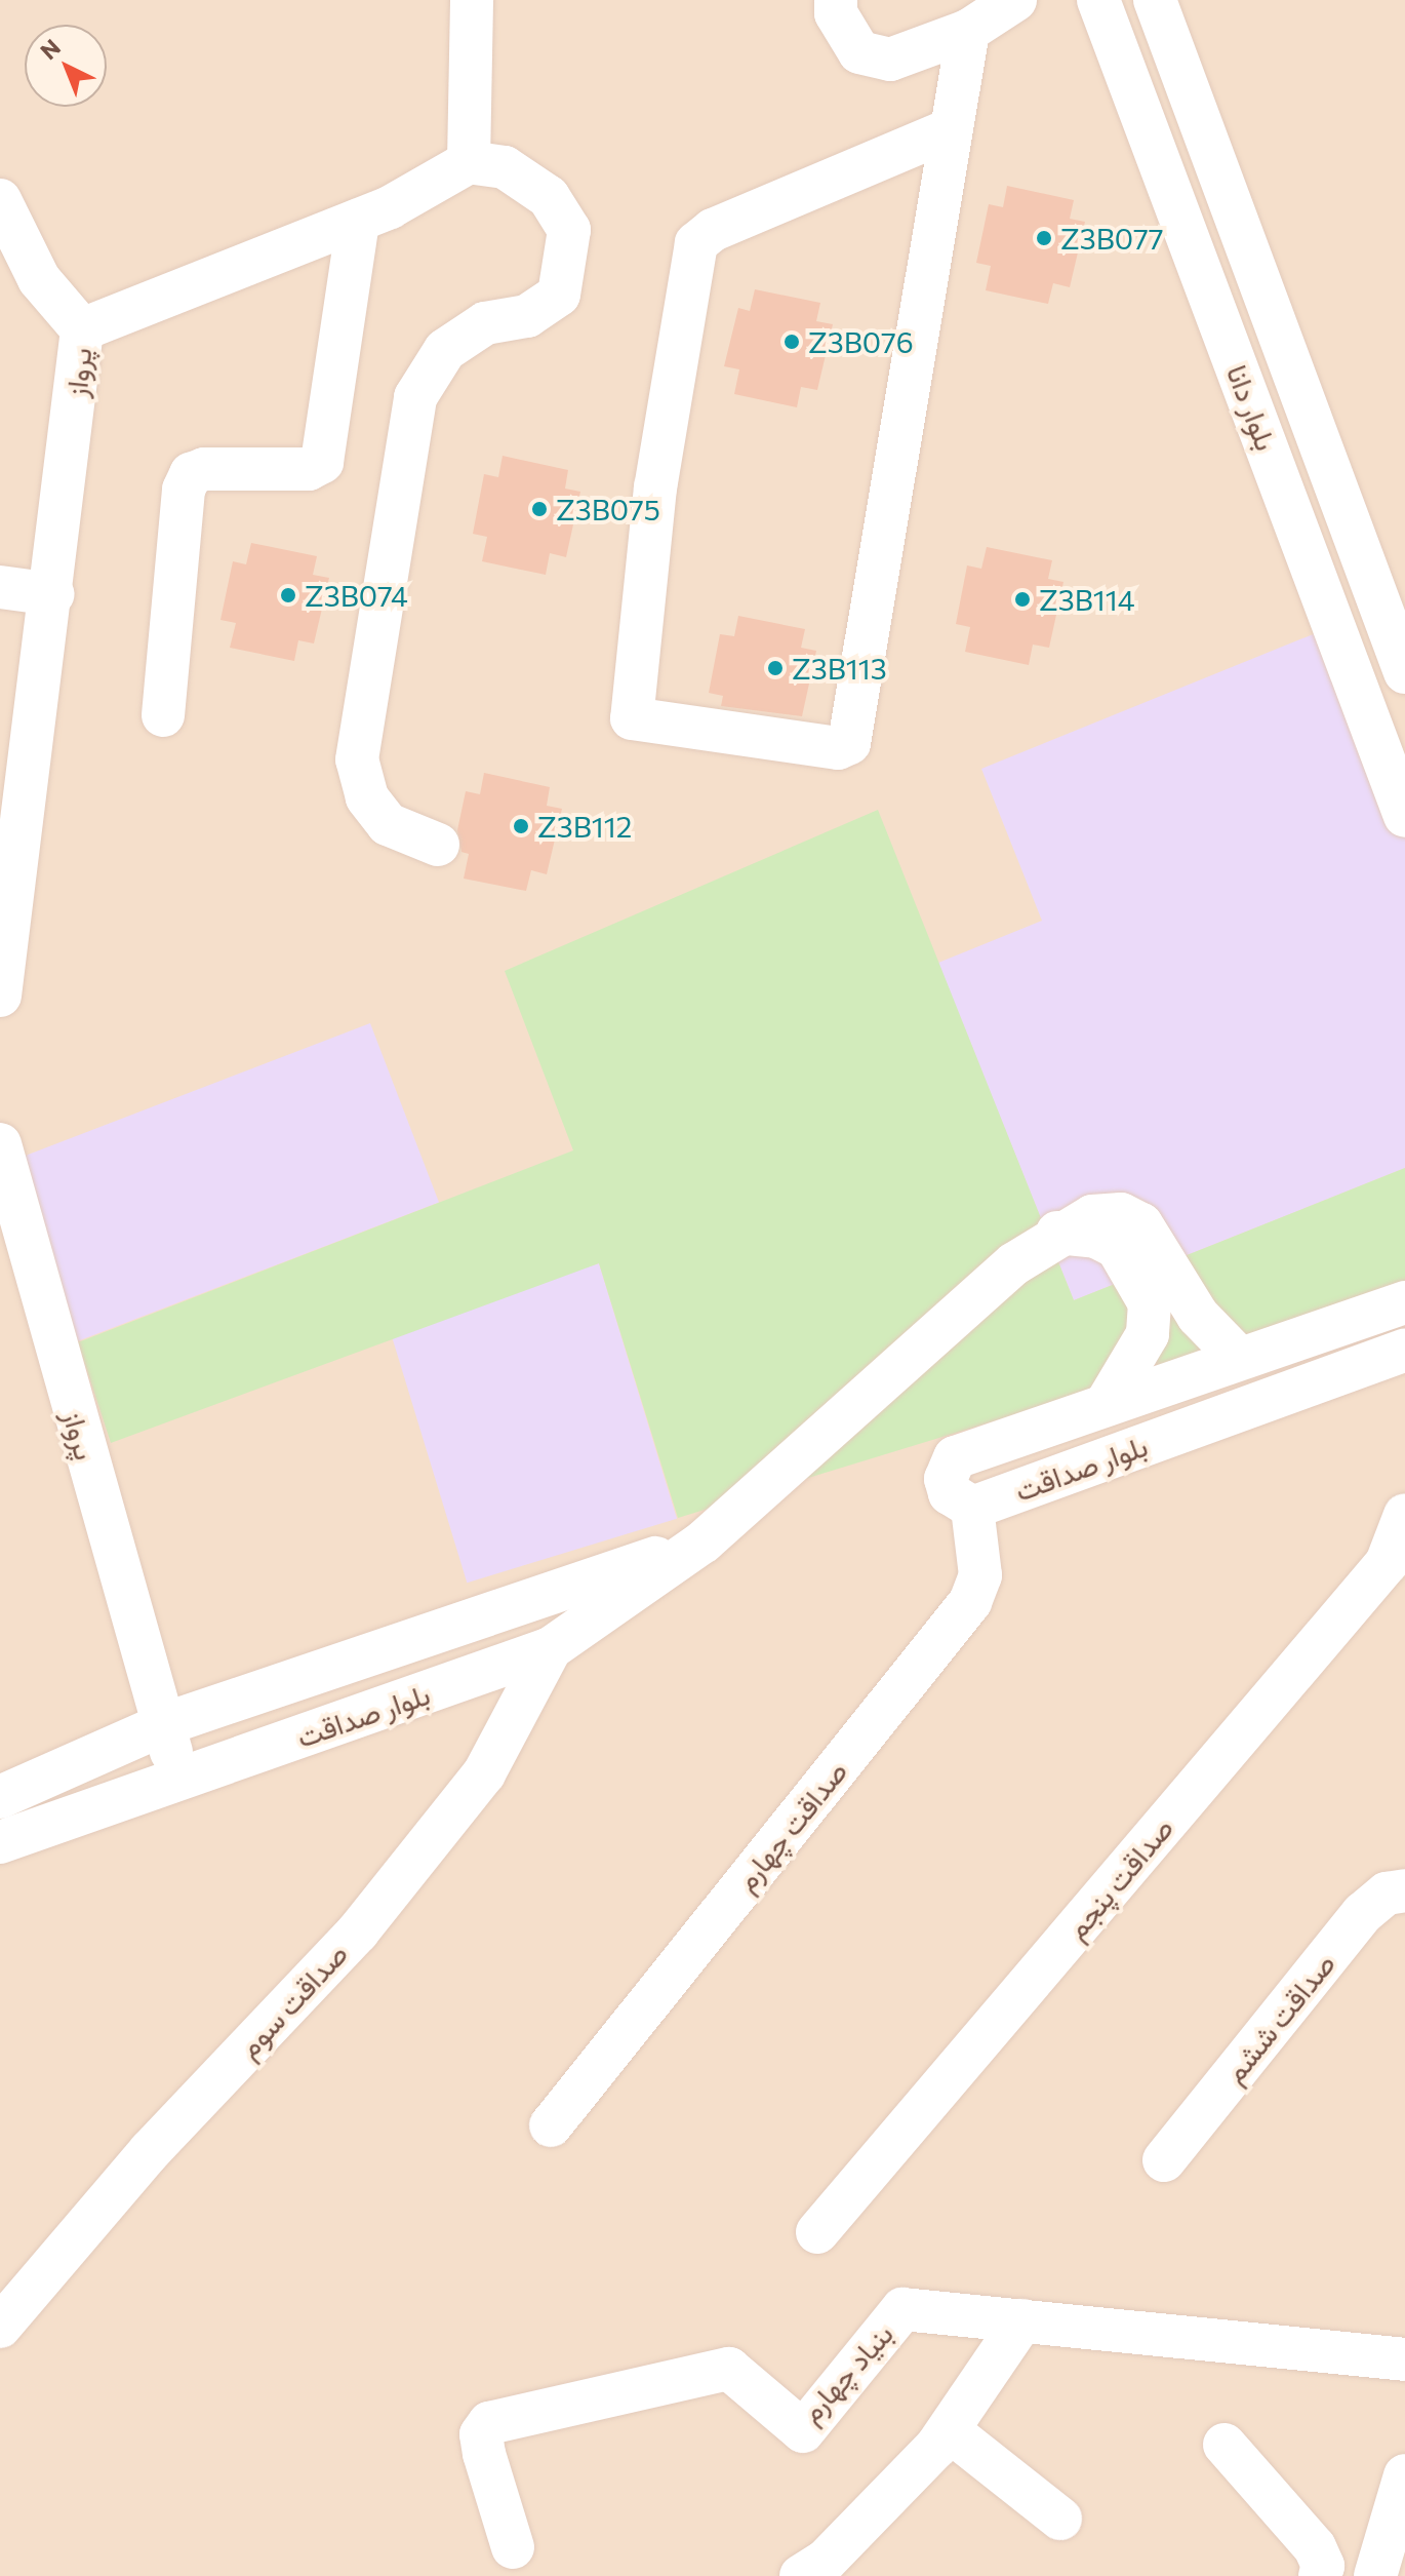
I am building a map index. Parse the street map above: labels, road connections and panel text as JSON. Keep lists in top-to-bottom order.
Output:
{
  "streets": {
    "street": [
      "پرواز",
      "بلوار دانا",
      "بلوار صداقت",
      "صداقت چهارم",
      "صداقت پنجم",
      "صداقت سوم",
      "صداقت ششم",
      "بنیاد چهارم"
    ]
  },
  "crossings": [
    ["پرواز", "بلوار صداقت"],
    ["بلوار صداقت", "صداقت چهارم"],
    ["بلوار صداقت", "صداقت سوم"]
  ],
  "places": [
    "Z3B077",
    "Z3B076",
    "Z3B075",
    "Z3B074",
    "Z3B114",
    "Z3B113",
    "Z3B112"
  ],
  "north": "top left"
}
